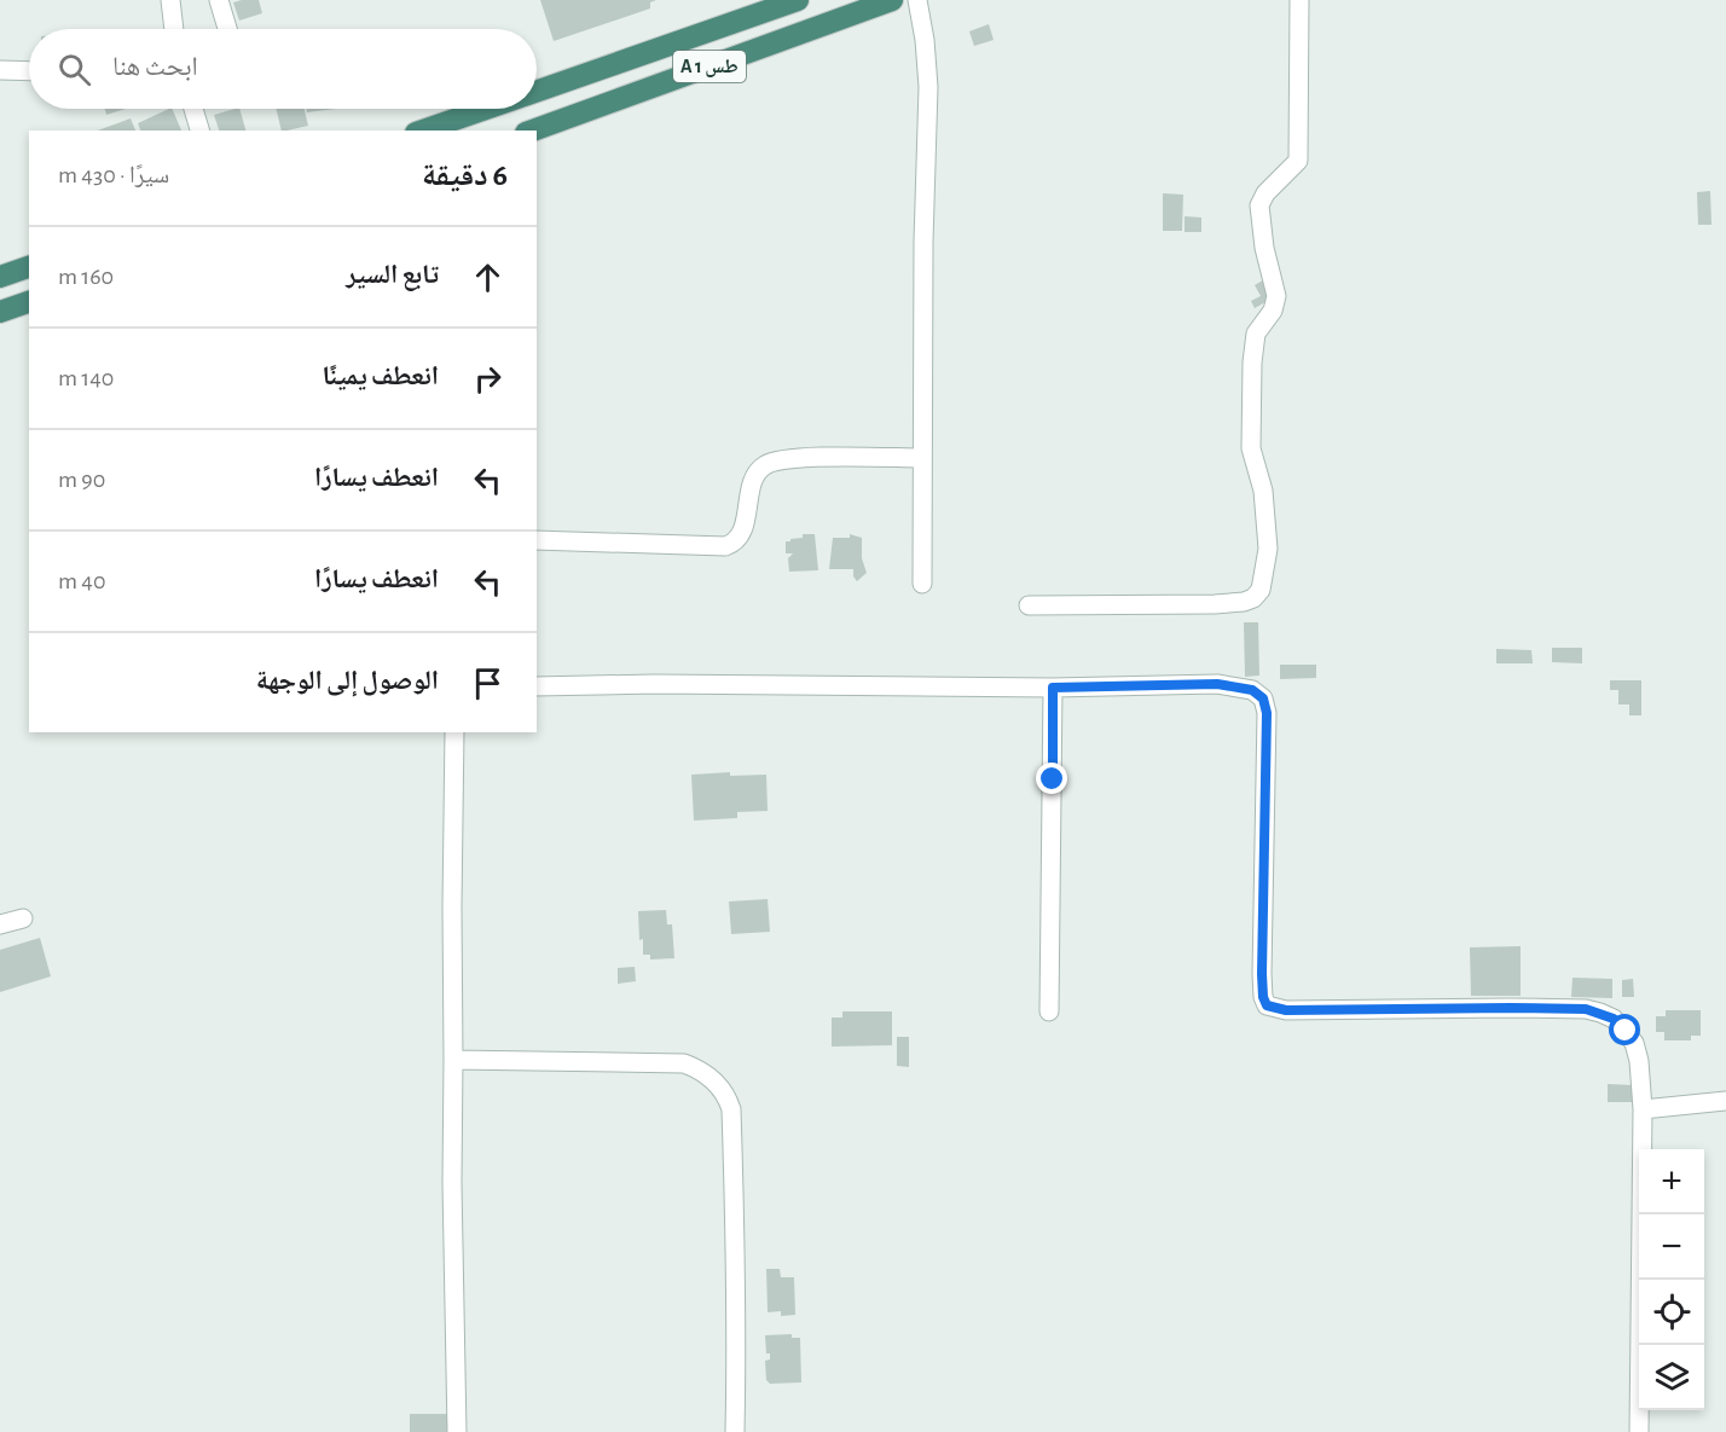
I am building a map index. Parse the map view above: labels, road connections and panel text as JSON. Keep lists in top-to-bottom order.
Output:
{
  "streets": {
    "highway": ["A 1 طس"]
  },
  "page": {
    "search": "ابحث هنا",
    "heading": ["6 دقيقة", "سيرًا · 430 m"],
    "list": [
      ["تابع السير", "160 m"],
      ["انعطف يمينًا", "140 m"],
      ["انعطف يسارًا", "90 m"],
      ["انعطف يسارًا", "40 m"],
      "الوصول إلى الوجهة"
    ],
    "map_buttons": ["+", "−"]
  }
}
